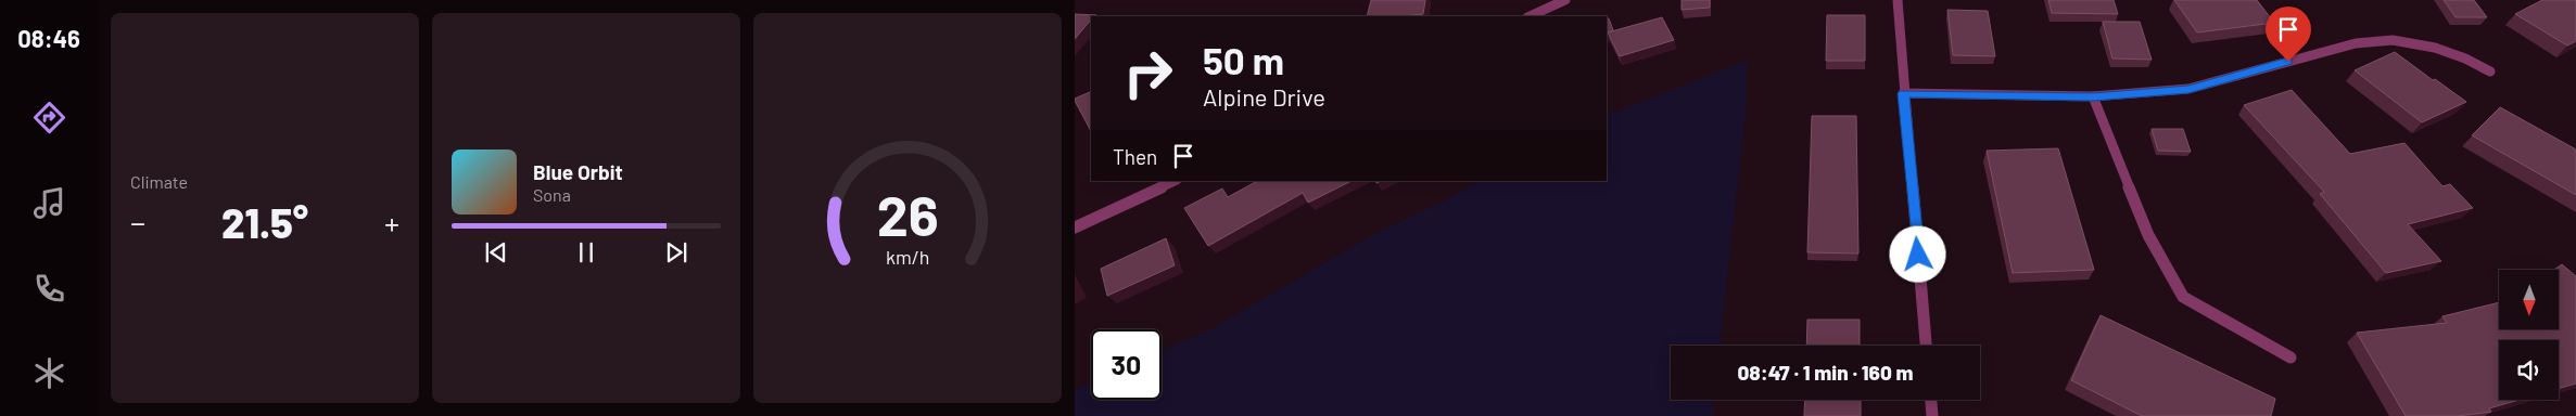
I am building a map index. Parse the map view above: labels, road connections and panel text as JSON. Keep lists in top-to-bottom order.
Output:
{
  "north": "bottom",
  "page": {
    "tabs": "08:46",
    "tile": "Climate",
    "turn": ["50 m", "Alpine Drive"],
    "then": "Then",
    "song": ["Blue Orbit", "Sona"],
    "heat": ["−", "21.5°", "+"],
    "limit": "30",
    "trip": "08:47 · 1 min · 160 m",
    "gauge": ["26", "km/h"]
  }
}
